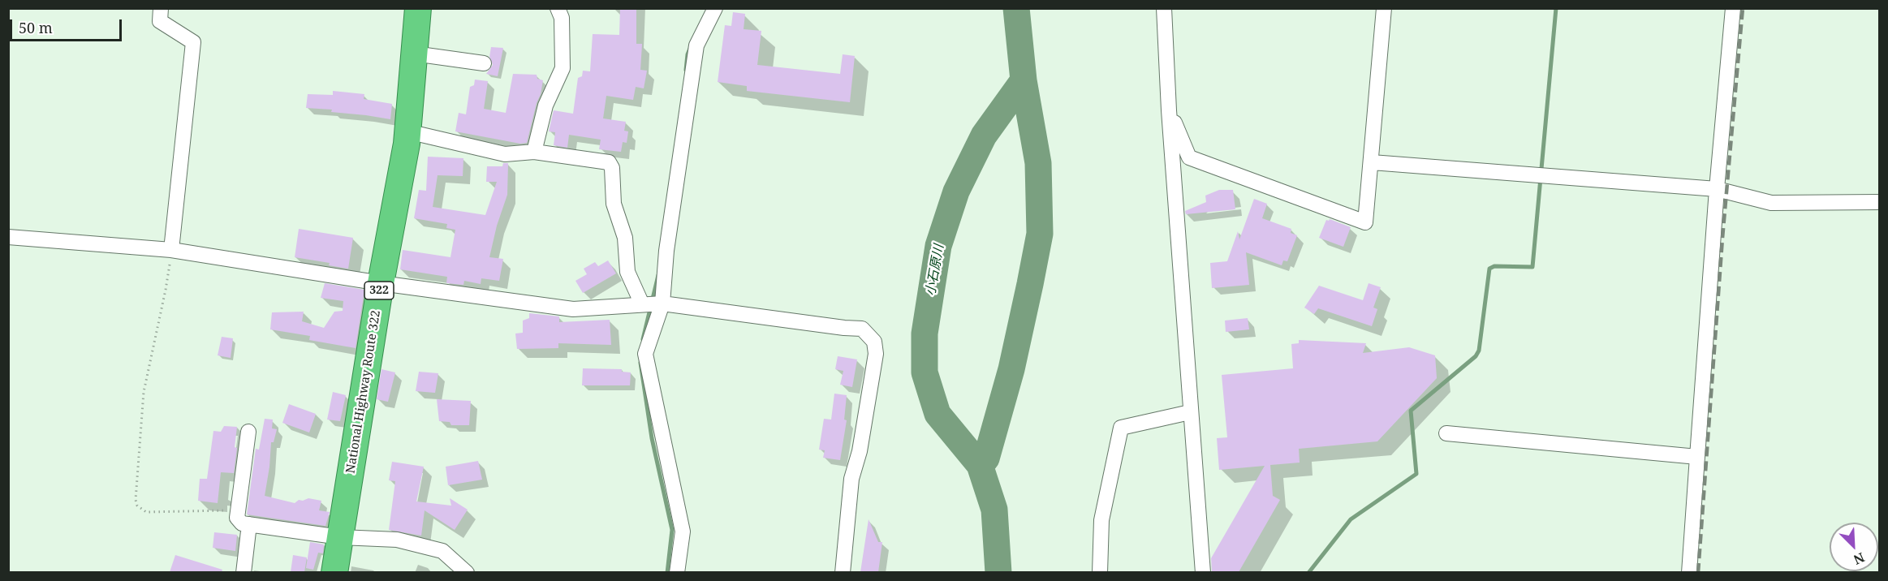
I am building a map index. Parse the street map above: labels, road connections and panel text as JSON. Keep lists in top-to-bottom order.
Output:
{
  "streets": {
    "highway": ["322", "National Highway Route 322"]
  },
  "water": ["小石原川"],
  "scale_bar": "50 m",
  "north": "bottom right"
}
